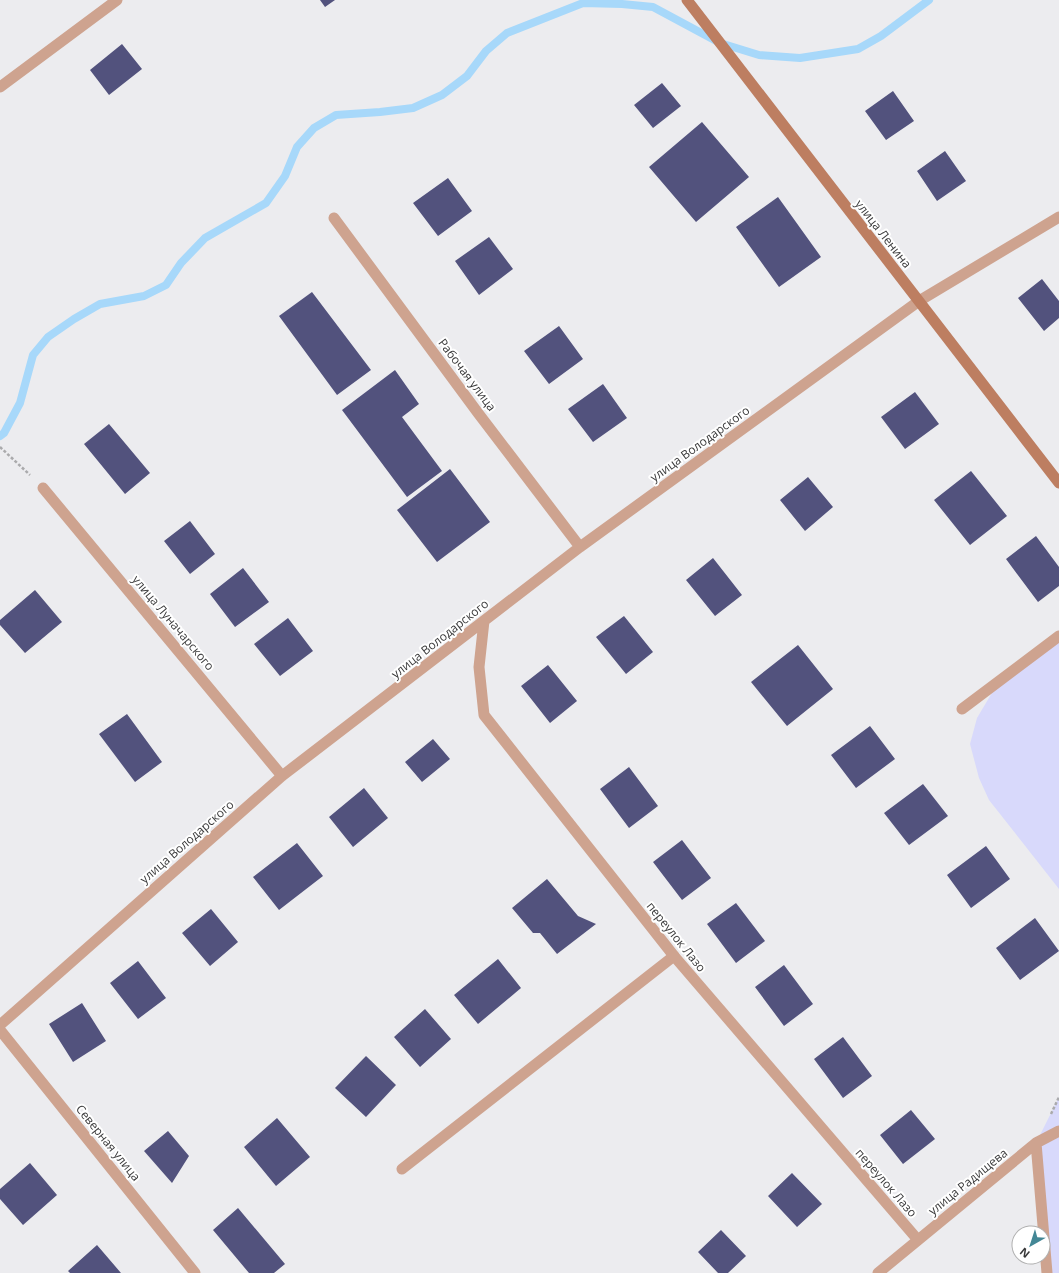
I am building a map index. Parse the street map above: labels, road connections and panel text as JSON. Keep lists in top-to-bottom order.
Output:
{
  "streets": {
    "main road": ["улица Ленина"],
    "street": [
      "Рабочая улица",
      "улица Володарского",
      "улица Луначарского",
      "переулок Лазо",
      "Северная улица",
      "улица Радищева"
    ]
  },
  "crossings": [
    ["улица Ленина", "улица Володарского"],
    ["Рабочая улица", "улица Володарского"],
    ["улица Володарского", "улица Луначарского"],
    ["улица Володарского", "переулок Лазо"],
    ["переулок Лазо", "улица Радищева"]
  ],
  "north": "bottom left"
}
